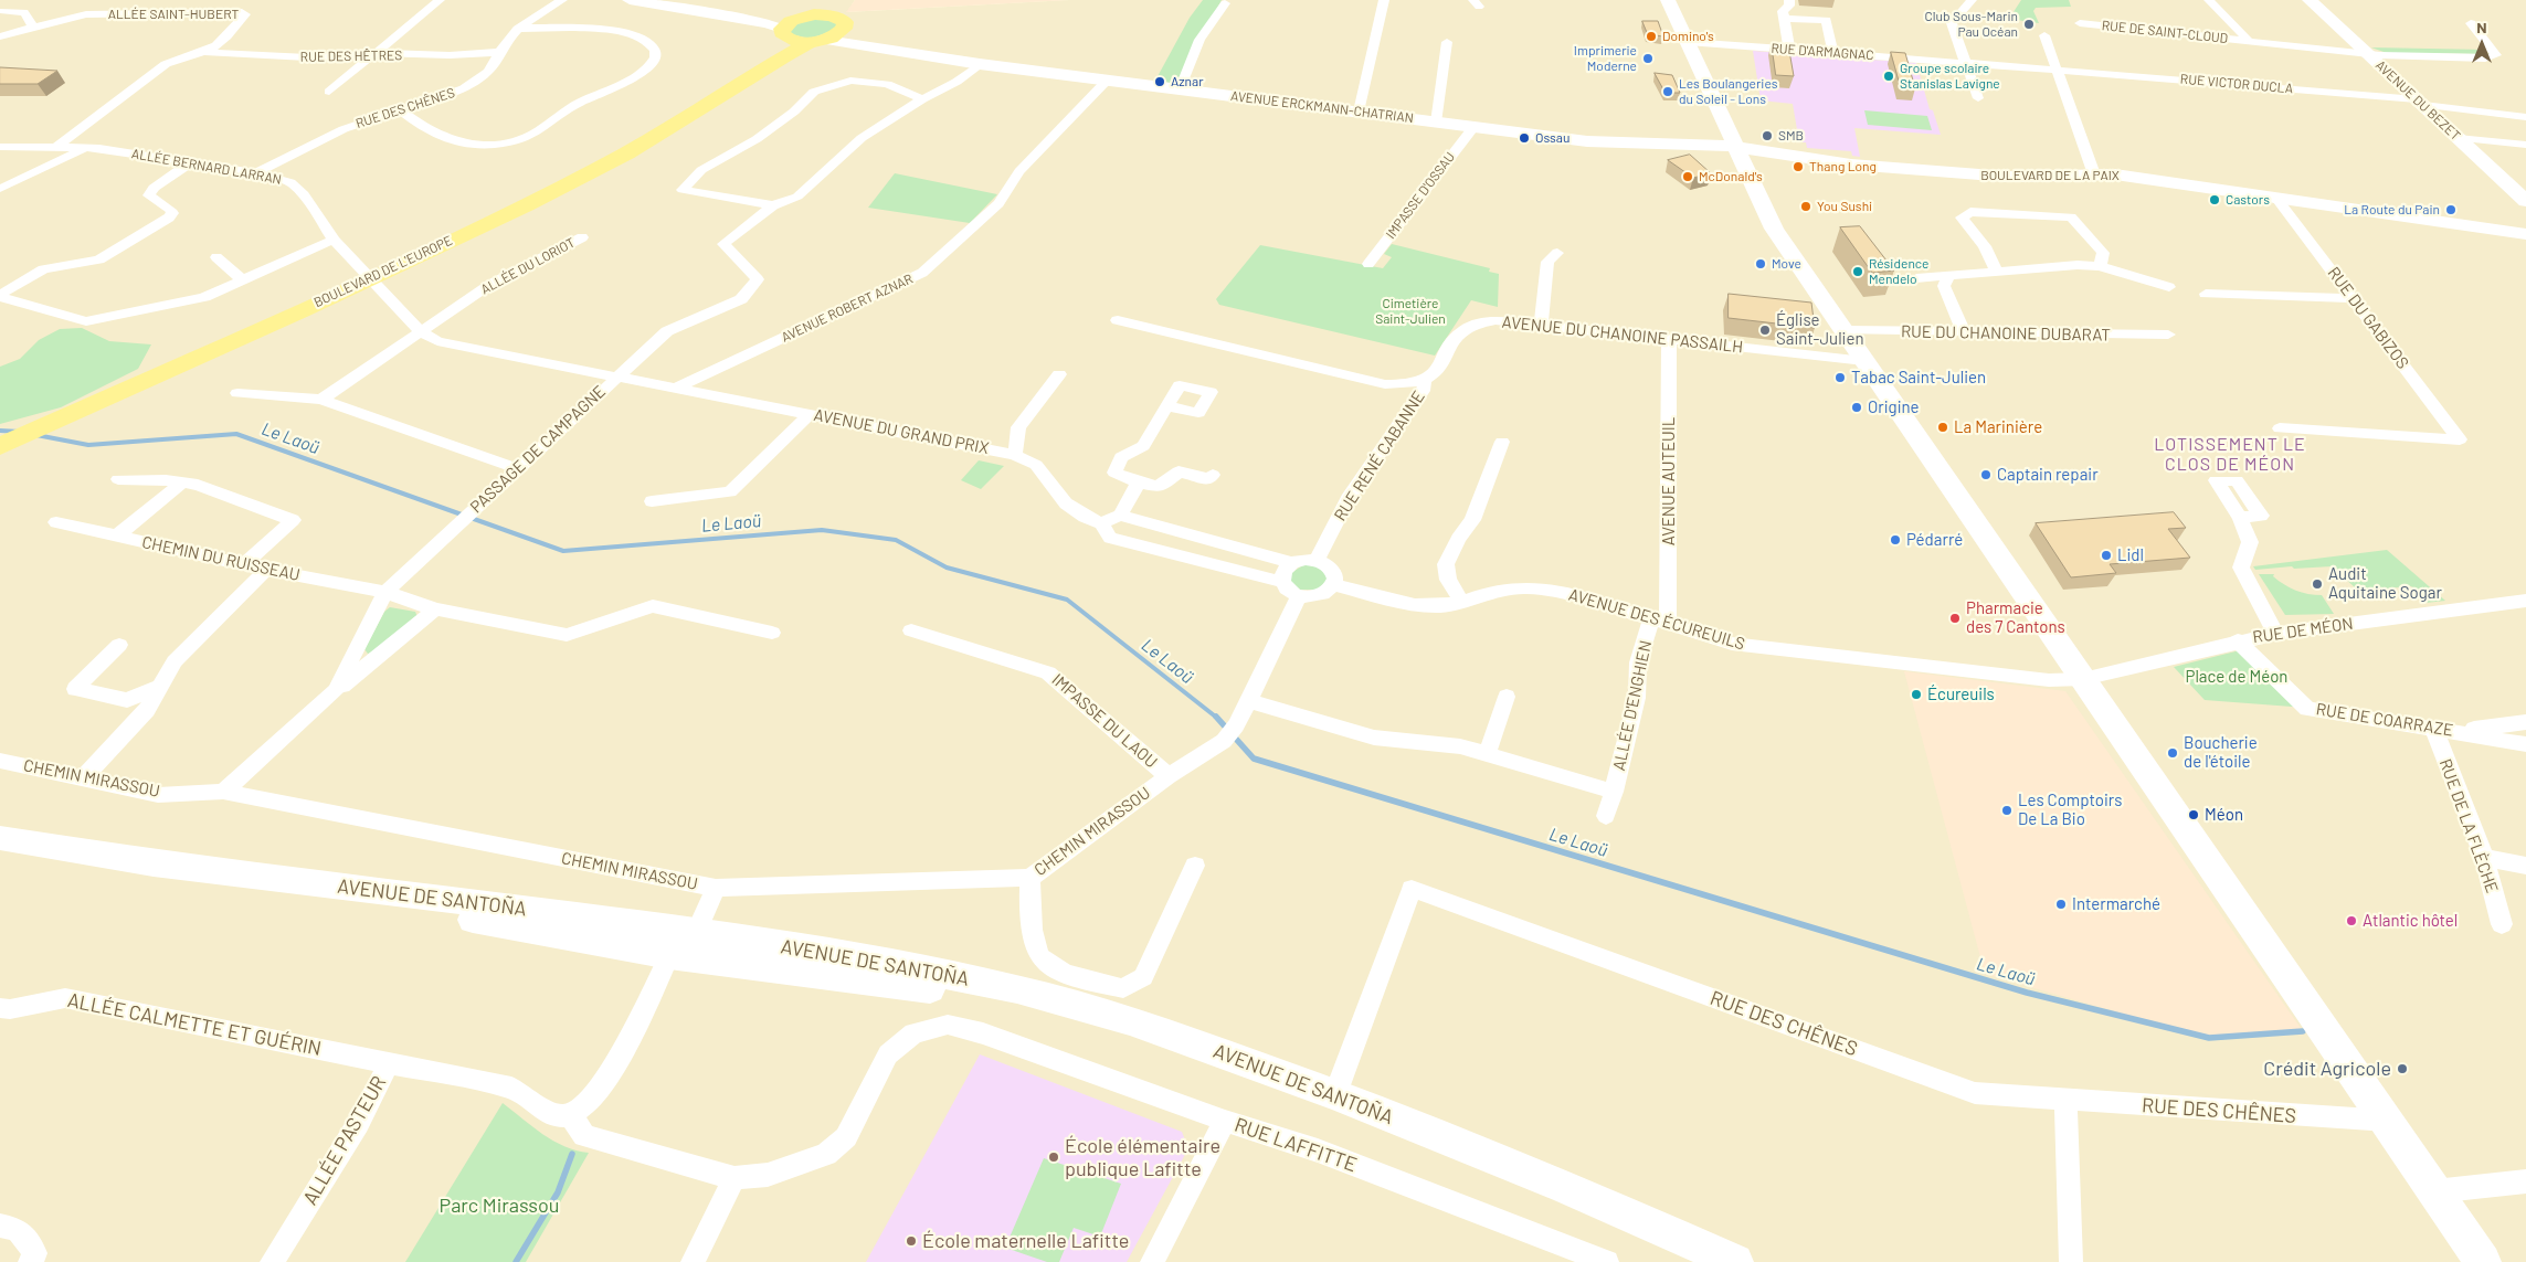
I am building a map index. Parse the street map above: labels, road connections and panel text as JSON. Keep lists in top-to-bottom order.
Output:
{
  "streets": {
    "main road": [
      "AVENUE DU BEZET",
      "AVENUE ERCKMANN-CHATRIAN",
      "BOULEVARD DE LA PAIX",
      "BOULEVARD DE L'EUROPE",
      "AVENUE DE SANTOÑA"
    ],
    "street": [
      "ALLÉE SAINT-HUBERT",
      "RUE DE SAINT-CLOUD",
      "RUE D'ARMAGNAC",
      "RUE DES HÊTRES",
      "RUE VICTOR DUCLA",
      "RUE DES CHÊNES",
      "ALLÉE BERNARD LARRAN",
      "IMPASSE D'OSSAU",
      "ALLÉE DU LORIOT",
      "AVENUE ROBERT AZNAR",
      "RUE DU GABIZOS",
      "RUE DU CHANOINE DUBARAT",
      "AVENUE DU CHANOINE PASSAILH",
      "AVENUE DU GRAND PRIX",
      "PASSAGE DE CAMPAGNE",
      "RUE RENÉ CABANNE",
      "AVENUE AUTEUIL",
      "CHEMIN DU RUISSEAU",
      "AVENUE DES ÉCUREUILS",
      "RUE DE MÉON",
      "ALLÉE D'ENGHIEN",
      "RUE DE COARRAZE",
      "IMPASSE DU LAOU",
      "CHEMIN MIRASSOU",
      "RUE DE LA FLÈCHE",
      "ALLÉE CALMETTE ET GUÉRIN",
      "ALLÉE PASTEUR",
      "RUE LAFFITTE"
    ]
  },
  "crossings": [
    ["ALLÉE SAINT-HUBERT", "RUE DES HÊTRES"],
    ["RUE DE SAINT-CLOUD", "AVENUE DU BEZET"],
    ["RUE D'ARMAGNAC", "RUE VICTOR DUCLA"],
    ["RUE DES HÊTRES", "RUE DES CHÊNES"],
    ["RUE VICTOR DUCLA", "AVENUE DU BEZET"],
    ["AVENUE ERCKMANN-CHATRIAN", "BOULEVARD DE LA PAIX"],
    ["AVENUE ERCKMANN-CHATRIAN", "IMPASSE D'OSSAU"],
    ["AVENUE ERCKMANN-CHATRIAN", "BOULEVARD DE L'EUROPE"],
    ["AVENUE ERCKMANN-CHATRIAN", "AVENUE ROBERT AZNAR"],
    ["RUE DES CHÊNES", "ALLÉE BERNARD LARRAN"],
    ["RUE DES CHÊNES", "AVENUE DE SANTOÑA"],
    ["ALLÉE BERNARD LARRAN", "ALLÉE DU LORIOT"],
    ["ALLÉE BERNARD LARRAN", "PASSAGE DE CAMPAGNE"],
    ["BOULEVARD DE LA PAIX", "RUE DU GABIZOS"],
    ["AVENUE ROBERT AZNAR", "AVENUE DU GRAND PRIX"],
    ["AVENUE DU CHANOINE PASSAILH", "RUE RENÉ CABANNE"],
    ["AVENUE DU CHANOINE PASSAILH", "AVENUE AUTEUIL"],
    ["PASSAGE DE CAMPAGNE", "CHEMIN DU RUISSEAU"],
    ["RUE RENÉ CABANNE", "AVENUE DES ÉCUREUILS"],
    ["AVENUE AUTEUIL", "AVENUE DES ÉCUREUILS"],
    ["AVENUE AUTEUIL", "ALLÉE D'ENGHIEN"],
    ["AVENUE DES ÉCUREUILS", "RUE DE MÉON"],
    ["AVENUE DES ÉCUREUILS", "ALLÉE D'ENGHIEN"],
    ["RUE DE MÉON", "RUE DE COARRAZE"],
    ["ALLÉE D'ENGHIEN", "CHEMIN MIRASSOU"],
    ["RUE DE COARRAZE", "RUE DE LA FLÈCHE"],
    ["IMPASSE DU LAOU", "CHEMIN MIRASSOU"],
    ["ALLÉE CALMETTE ET GUÉRIN", "ALLÉE PASTEUR"]
  ],
  "districts": ["LOTISSEMENT LE CLOS DE MÉON"],
  "water": ["Le Laoü"],
  "parks": ["Cimetière Saint-Julien", "Place de Méon", "Parc Mirassou"],
  "places": [
    "Club Sous-Marin Pau Océan",
    "Domino's",
    "Imprimerie Moderne",
    "Groupe scolaire Stanislas Lavigne",
    "Aznar",
    "Les Boulangeries du Soleil - Lons",
    "SMB",
    "Ossau",
    "Thang Long",
    "McDonald's",
    "Castors",
    "You Sushi",
    "La Route du Pain",
    "Move",
    "Résidence Mendelo",
    "Église Saint-Julien",
    "Tabac Saint-Julien",
    "Origine",
    "La Marinière",
    "Captain repair",
    "Pédarré",
    "Lidl",
    "Audit Aquitaine Sogar",
    "Pharmacie des 7 Cantons",
    "Écureuils",
    "Boucherie de l'étoile",
    "Les Comptoirs De La Bio",
    "Méon",
    "Intermarché",
    "Atlantic hôtel",
    "Crédit Agricole",
    "École élémentaire publique Lafitte",
    "École maternelle Lafitte"
  ],
  "north": "top"
}
